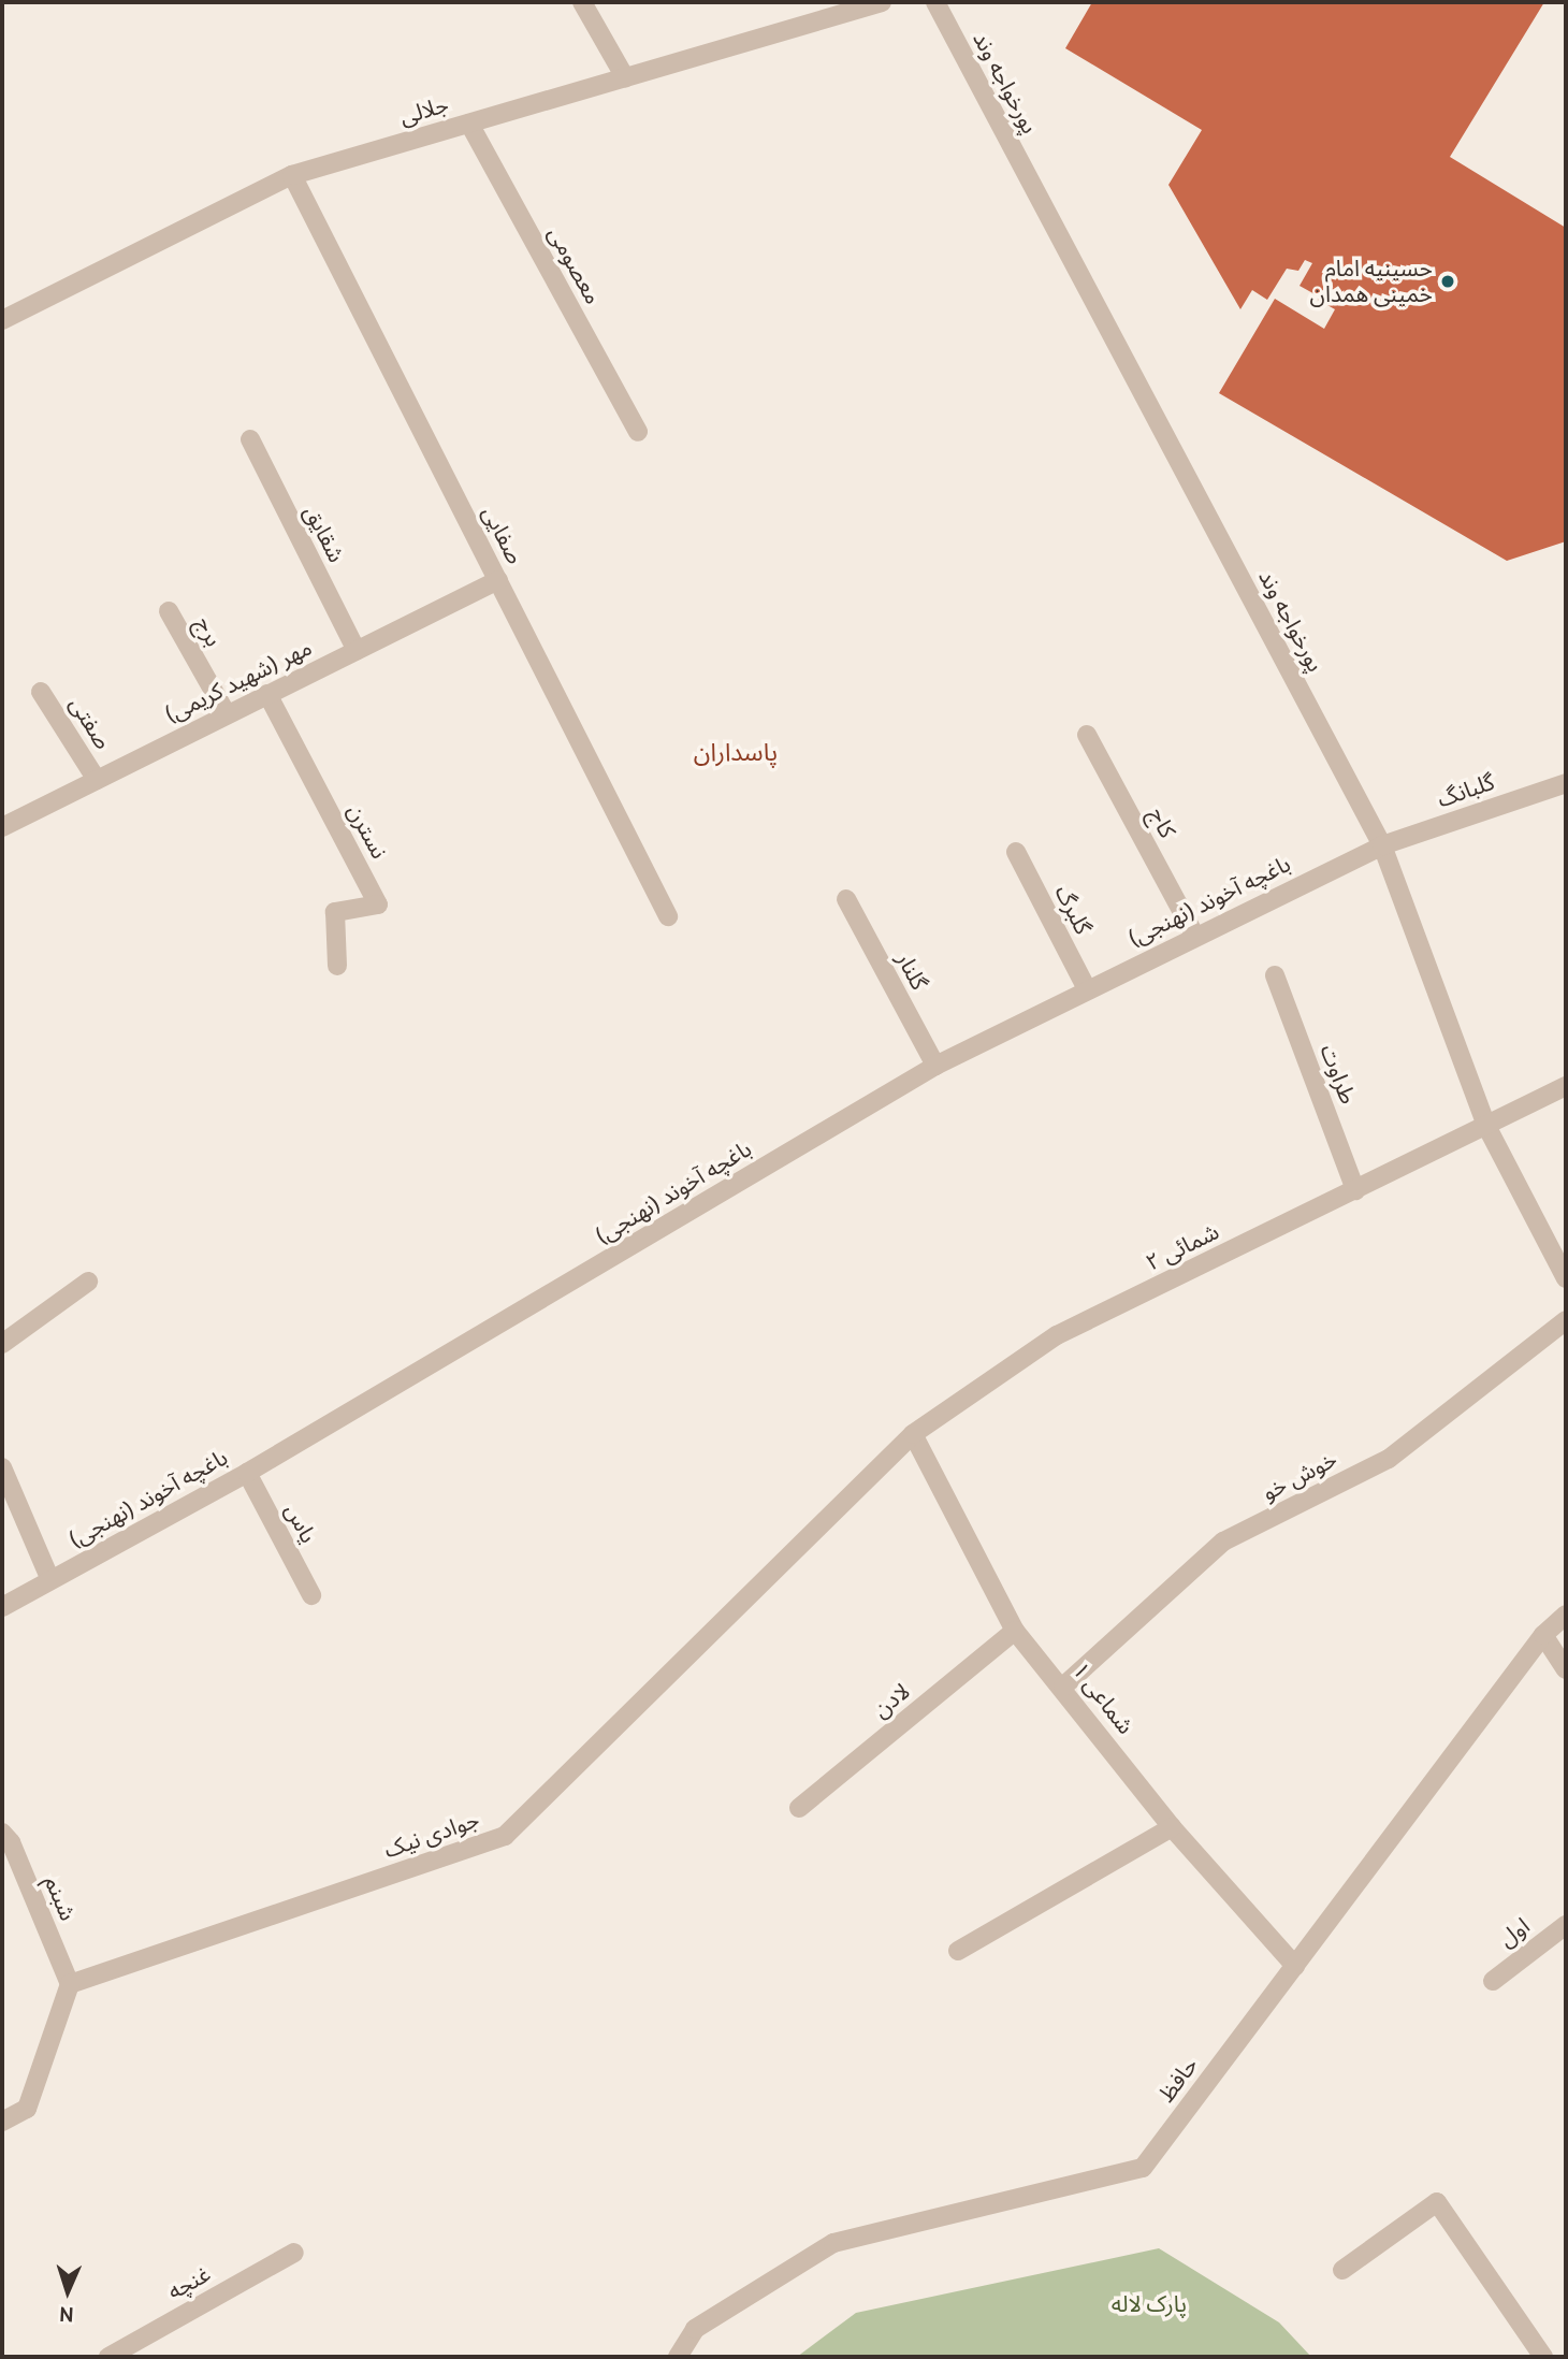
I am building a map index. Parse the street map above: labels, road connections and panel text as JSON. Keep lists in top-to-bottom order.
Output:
{
  "streets": {
    "street": [
      "پورخواجه وند",
      "جلالی",
      "معصومی",
      "شقایق",
      "صفایی",
      "برج",
      "مهر (شهید کریمی)",
      "صفتی",
      "گلبانگ",
      "کاج",
      "نسترن",
      "باغچه آخوند (نهنجی)",
      "گلبرگ",
      "گلنار",
      "طراوت",
      "شمائی ۲",
      "خوش خو",
      "یاس",
      "شماعی ۱",
      "لادن",
      "جوادی نیک",
      "شبنم",
      "اول",
      "حافظ",
      "غنچه"
    ]
  },
  "crossings": [
    ["پورخواجه وند", "گلبانگ"],
    ["پورخواجه وند", "باغچه آخوند (نهنجی)"],
    ["پورخواجه وند", "شمائی ۲"],
    ["جلالی", "معصومی"],
    ["جلالی", "صفایی"],
    ["شقایق", "مهر (شهید کریمی)"],
    ["صفایی", "مهر (شهید کریمی)"],
    ["برج", "مهر (شهید کریمی)"],
    ["مهر (شهید کریمی)", "صفتی"],
    ["مهر (شهید کریمی)", "نسترن"],
    ["گلبانگ", "باغچه آخوند (نهنجی)"],
    ["کاج", "باغچه آخوند (نهنجی)"],
    ["باغچه آخوند (نهنجی)", "گلبرگ"],
    ["باغچه آخوند (نهنجی)", "گلنار"],
    ["باغچه آخوند (نهنجی)", "یاس"],
    ["طراوت", "شمائی ۲"],
    ["شمائی ۲", "شماعی ۱"],
    ["شمائی ۲", "جوادی نیک"],
    ["خوش خو", "شماعی ۱"],
    ["شماعی ۱", "لادن"],
    ["شماعی ۱", "جوادی نیک"],
    ["شماعی ۱", "حافظ"],
    ["جوادی نیک", "شبنم"]
  ],
  "districts": ["پاسداران"],
  "parks": ["پارک لاله"],
  "places": ["حسینیه امام خمینی همدان"],
  "north": "bottom"
}
